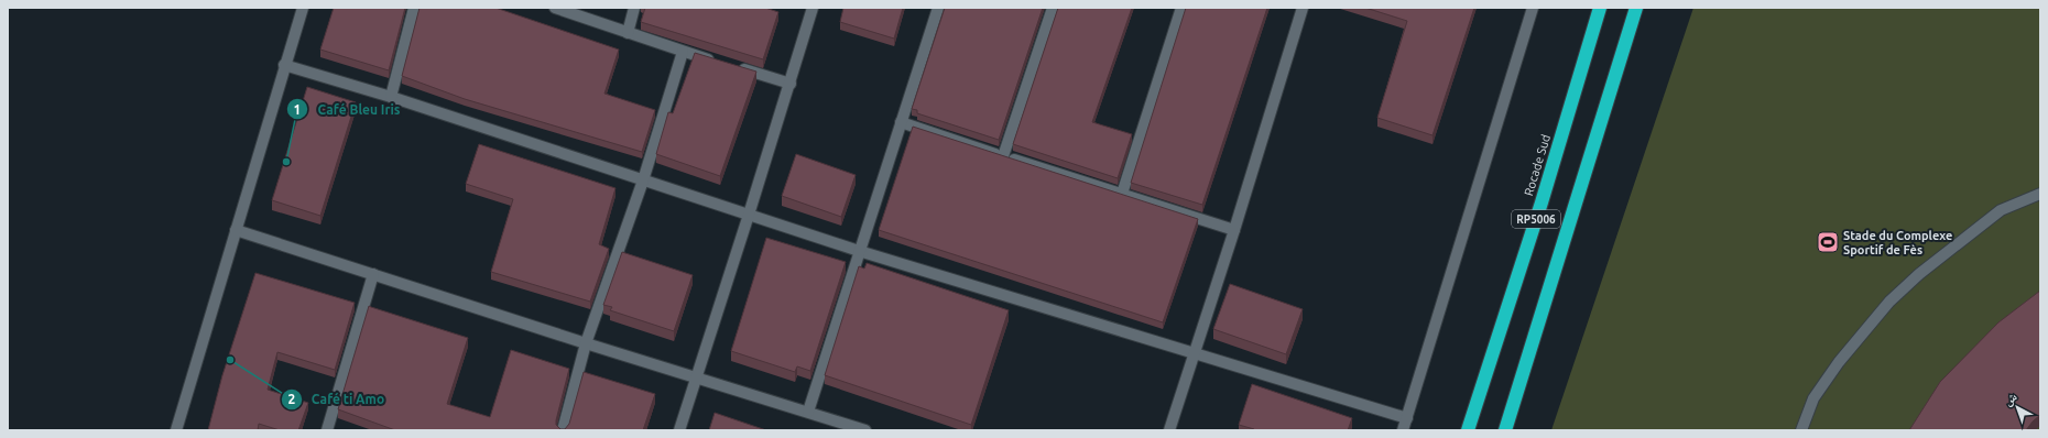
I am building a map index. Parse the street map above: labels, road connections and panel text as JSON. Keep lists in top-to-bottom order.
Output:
{
  "streets": {
    "highway": ["Rocade Sud", "RP5006"]
  },
  "places": {
    "other": ["Café Bleu Iris", "Café ti Amo"],
    "sports": ["Stade du Complexe Sportif de Fès"]
  },
  "north": "top left"
}
